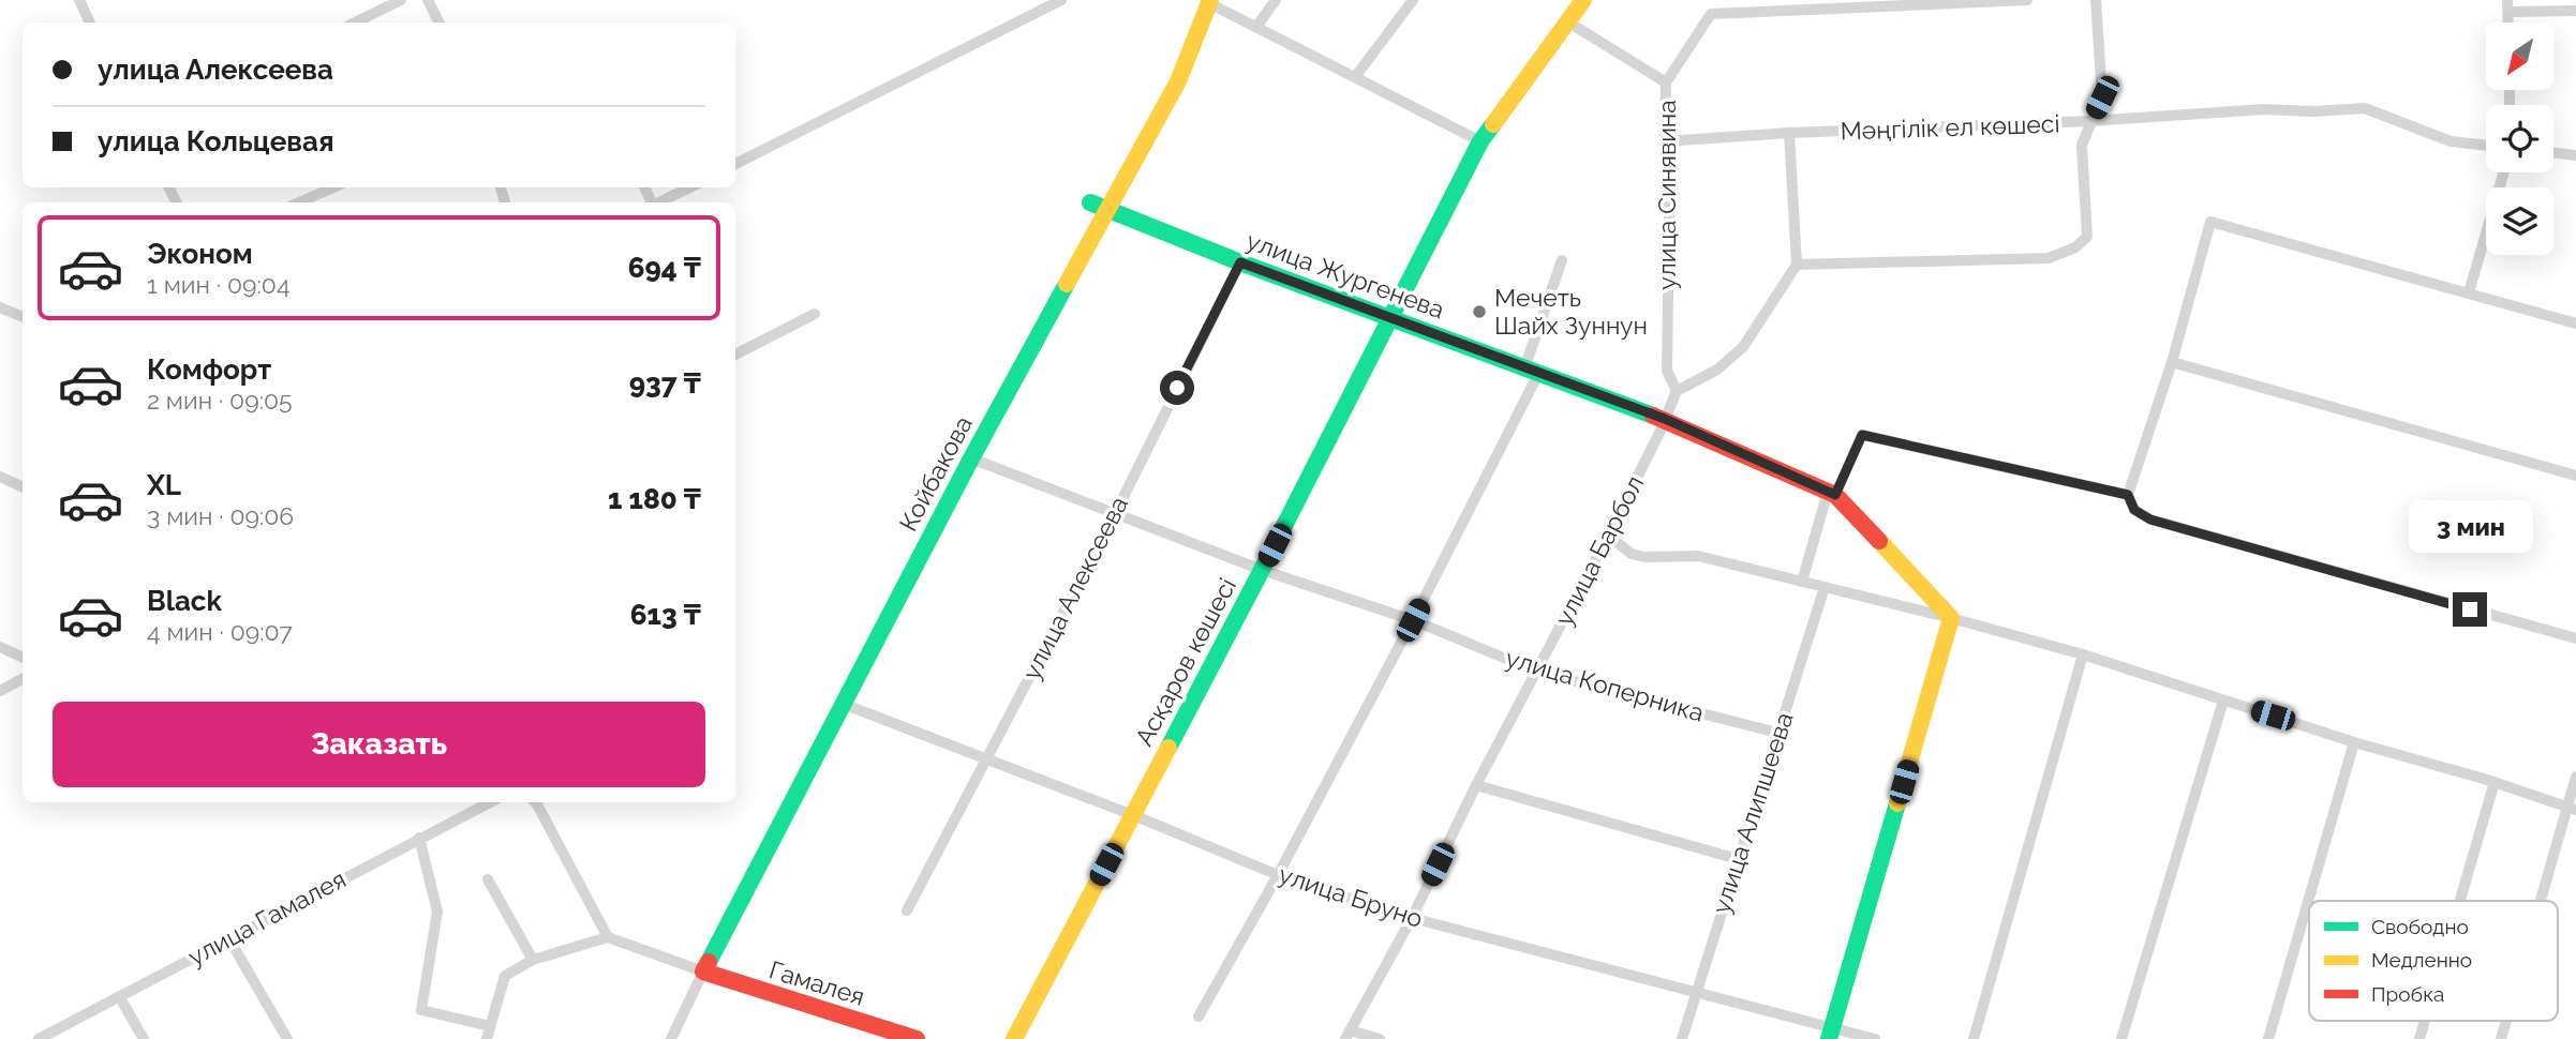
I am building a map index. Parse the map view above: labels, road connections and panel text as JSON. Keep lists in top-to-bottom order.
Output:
{
  "streets": {
    "street": [
      "Мәңгілік ел көшесі",
      "улица Синявина",
      "улица Жургенева",
      "Койбакова",
      "улица Барбол",
      "улица Алексеева",
      "Асқаров көшесі",
      "улица Коперника",
      "улица Алипшеева",
      "улица Бруно",
      "улица Гамалея",
      "Гамалея"
    ]
  },
  "crossings": [
    ["Мәңгілік ел көшесі", "улица Синявина"],
    ["улица Синявина", "Асқаров көшесі"],
    ["улица Жургенева", "Койбакова"],
    ["улица Жургенева", "улица Барбол"],
    ["улица Жургенева", "улица Алексеева"],
    ["улица Жургенева", "Асқаров көшесі"],
    ["Койбакова", "улица Коперника"],
    ["Койбакова", "улица Бруно"],
    ["Койбакова", "Гамалея"],
    ["улица Барбол", "улица Коперника"],
    ["улица Барбол", "улица Бруно"],
    ["улица Алексеева", "улица Коперника"],
    ["улица Алексеева", "улица Бруно"],
    ["Асқаров көшесі", "улица Коперника"],
    ["Асқаров көшесі", "улица Бруно"],
    ["улица Коперника", "улица Алипшеева"],
    ["улица Алипшеева", "улица Бруно"]
  ],
  "places": ["Мечеть Шайх Зуннун"],
  "legend": ["Свободно", "Медленно", "Пробка"],
  "north": "bottom left",
  "page": {
    "banner": ["улица Алексеева", "улица Кольцевая"],
    "list": [
      {
        "name": "Эконом",
        "note": "1 мин · 09:04",
        "value": "694 ₸"
      },
      {
        "name": "Комфорт",
        "note": "2 мин · 09:05",
        "value": "937 ₸"
      },
      {
        "name": "XL",
        "note": "3 мин · 09:06",
        "value": "1 180 ₸"
      },
      {
        "name": "Black",
        "note": "4 мин · 09:07",
        "value": "613 ₸"
      }
    ],
    "bubble": "3 мин",
    "buttons": "Заказать"
  }
}
